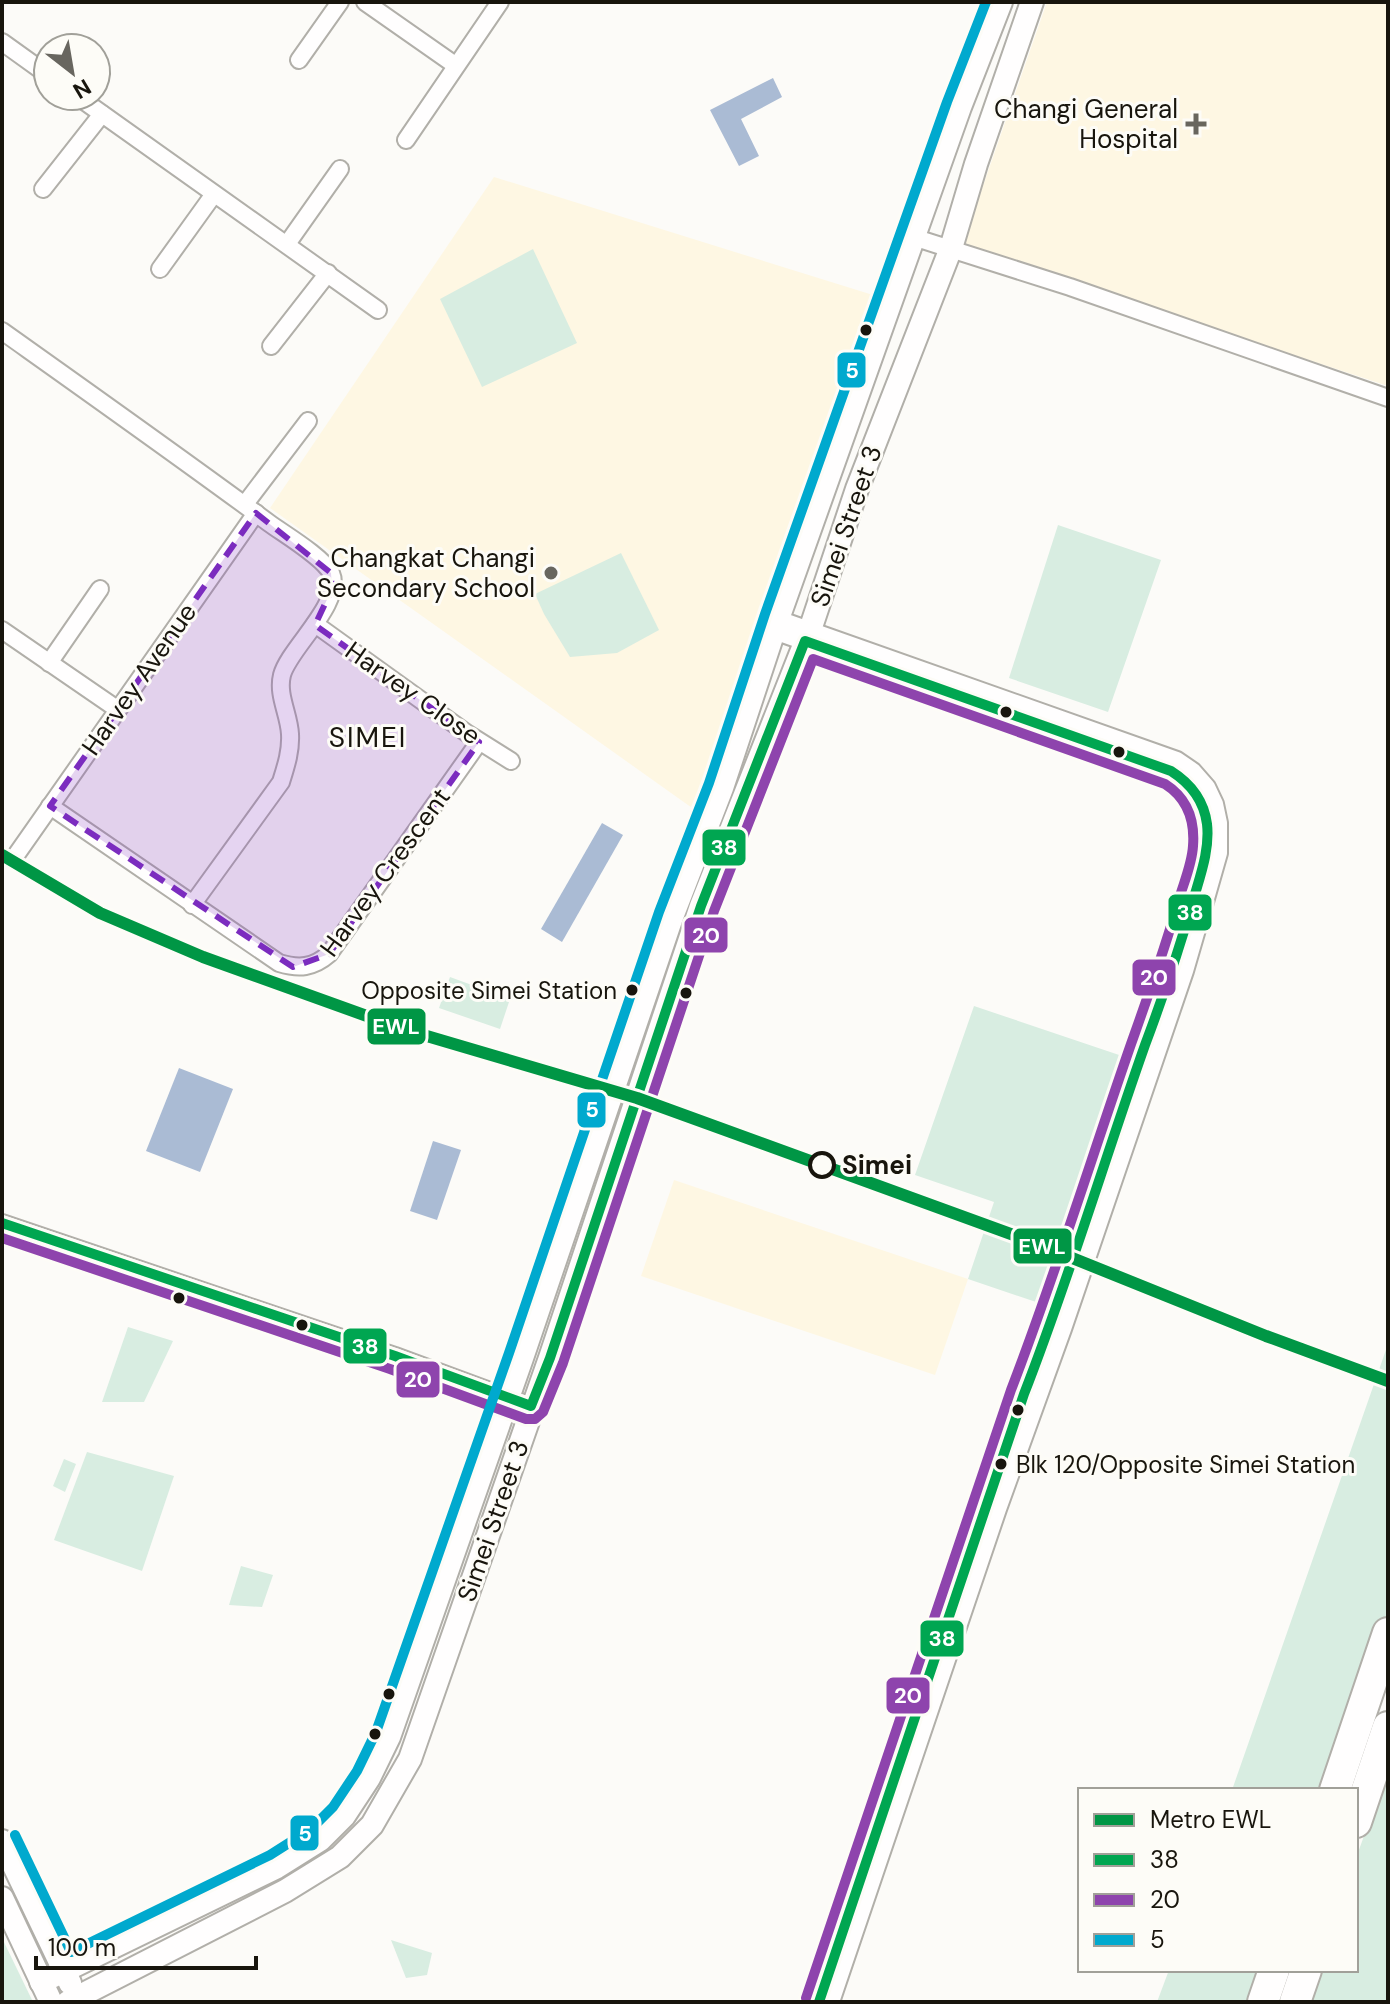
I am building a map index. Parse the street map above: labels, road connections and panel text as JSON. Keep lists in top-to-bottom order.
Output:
{
  "streets": {
    "main road": ["Simei Street 3"],
    "street": ["Harvey Avenue", "Harvey Close", "Harvey Crescent"]
  },
  "crossings": [
    ["Harvey Avenue", "Harvey Crescent"],
    ["Harvey Close", "Harvey Crescent"]
  ],
  "districts": ["SIMEI"],
  "places": {
    "health": ["Changi General Hospital"],
    "other": [
      "Changkat Changi Secondary School",
      "Opposite Simei Station",
      "Simei",
      "Blk 120/Opposite Simei Station"
    ]
  },
  "lines": [
    "transit line 5",
    "transit line 38",
    "transit line 20",
    "metro line EWL"
  ],
  "legend": [
    "Metro EWL",
    "38",
    "20",
    "5"
  ],
  "scale_bar": "100 m",
  "north": "bottom right"
}
